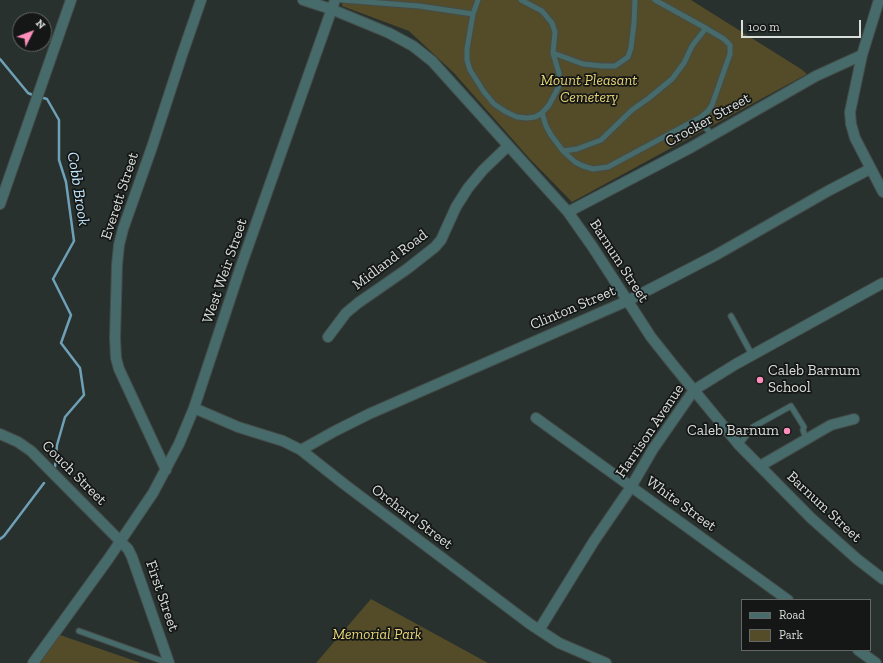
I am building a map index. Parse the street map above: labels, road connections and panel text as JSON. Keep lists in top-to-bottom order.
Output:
{
  "streets": {
    "street": [
      "Crocker Street",
      "Everett Street",
      "Midland Road",
      "Barnum Street",
      "West Weir Street",
      "Clinton Street",
      "Harrison Avenue",
      "Couch Street",
      "White Street",
      "Orchard Street",
      "First Street"
    ]
  },
  "crossings": [
    ["Crocker Street", "Barnum Street"],
    ["Everett Street", "West Weir Street"],
    ["Midland Road", "Barnum Street"],
    ["Barnum Street", "West Weir Street"],
    ["Barnum Street", "Clinton Street"],
    ["Barnum Street", "Harrison Avenue"],
    ["West Weir Street", "Couch Street"],
    ["West Weir Street", "Orchard Street"],
    ["West Weir Street", "First Street"],
    ["Clinton Street", "Orchard Street"],
    ["Harrison Avenue", "White Street"],
    ["Harrison Avenue", "Orchard Street"],
    ["Couch Street", "First Street"]
  ],
  "water": ["Cobb Brook"],
  "parks": ["Mount Pleasant Cemetery", "Memorial Park"],
  "places": ["Caleb Barnum School", "Caleb Barnum"],
  "legend": ["Road", "Park"],
  "scale_bar": "100 m",
  "north": "top right"
}
